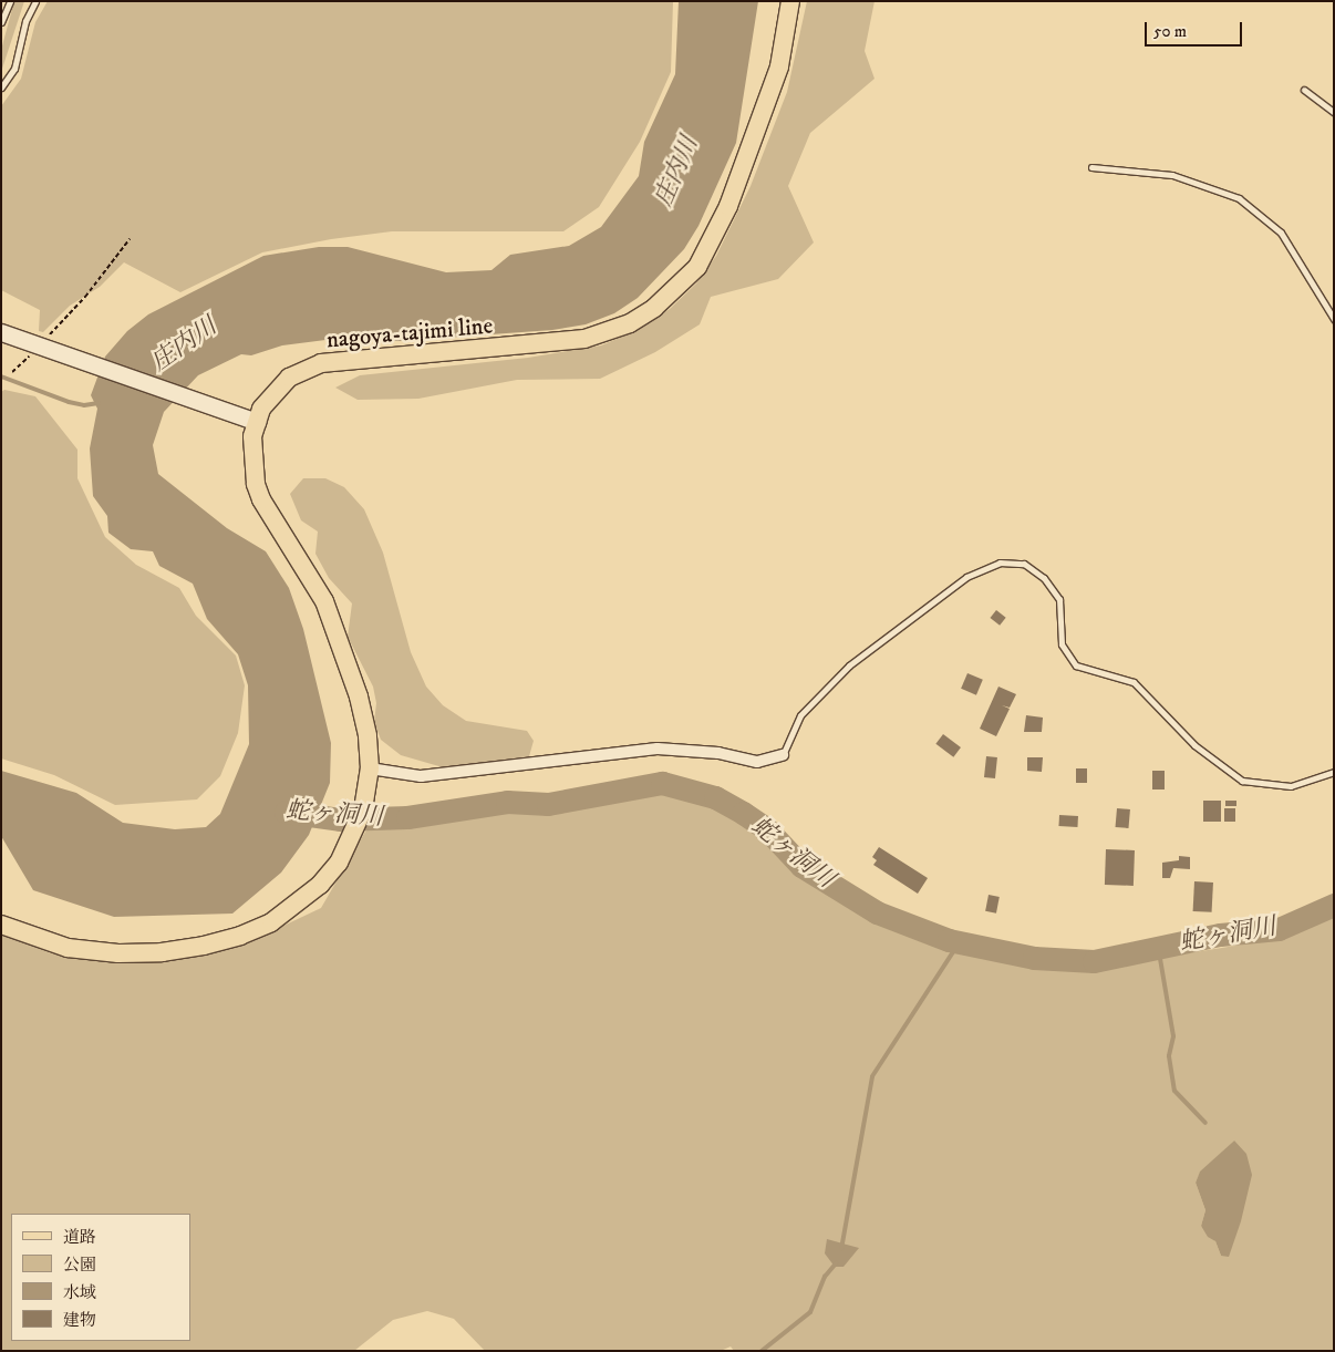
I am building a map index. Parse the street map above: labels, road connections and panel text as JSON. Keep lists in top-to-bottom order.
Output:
{
  "streets": {
    "main road": ["nagoya-tajimi line"]
  },
  "water": ["庄内川", "蛇ヶ洞川"],
  "legend": [
    "道路",
    "公園",
    "水域",
    "建物"
  ],
  "scale_bar": "50 m"
}
